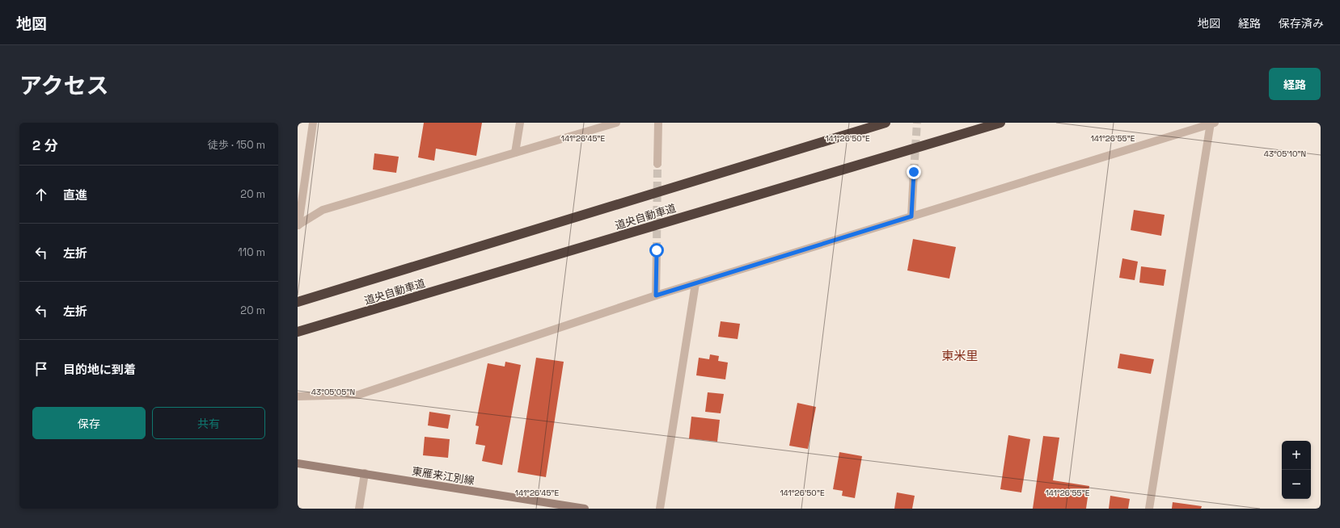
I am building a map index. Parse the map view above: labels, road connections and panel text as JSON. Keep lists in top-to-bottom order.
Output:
{
  "streets": {
    "highway": ["道央自動車道"],
    "main road": ["東雁来江別線"]
  },
  "districts": ["東米里"],
  "page": {
    "header": "地図",
    "nav": ["地図", "経路", "保存済み"],
    "title": "アクセス",
    "buttons": [
      "経路",
      ["保存", "共有"]
    ],
    "heading": ["2 分", "徒歩 · 150 m"],
    "list": [
      ["直進", "20 m"],
      ["左折", "110 m"],
      ["左折", "20 m"],
      "目的地に到着"
    ],
    "map_buttons": ["+", "−"]
  },
  "coordinates": [
    "141°26'45\"E",
    "141°26'50\"E",
    "141°26'55\"E",
    "43°05'10\"N",
    "43°05'05\"N"
  ]
}
